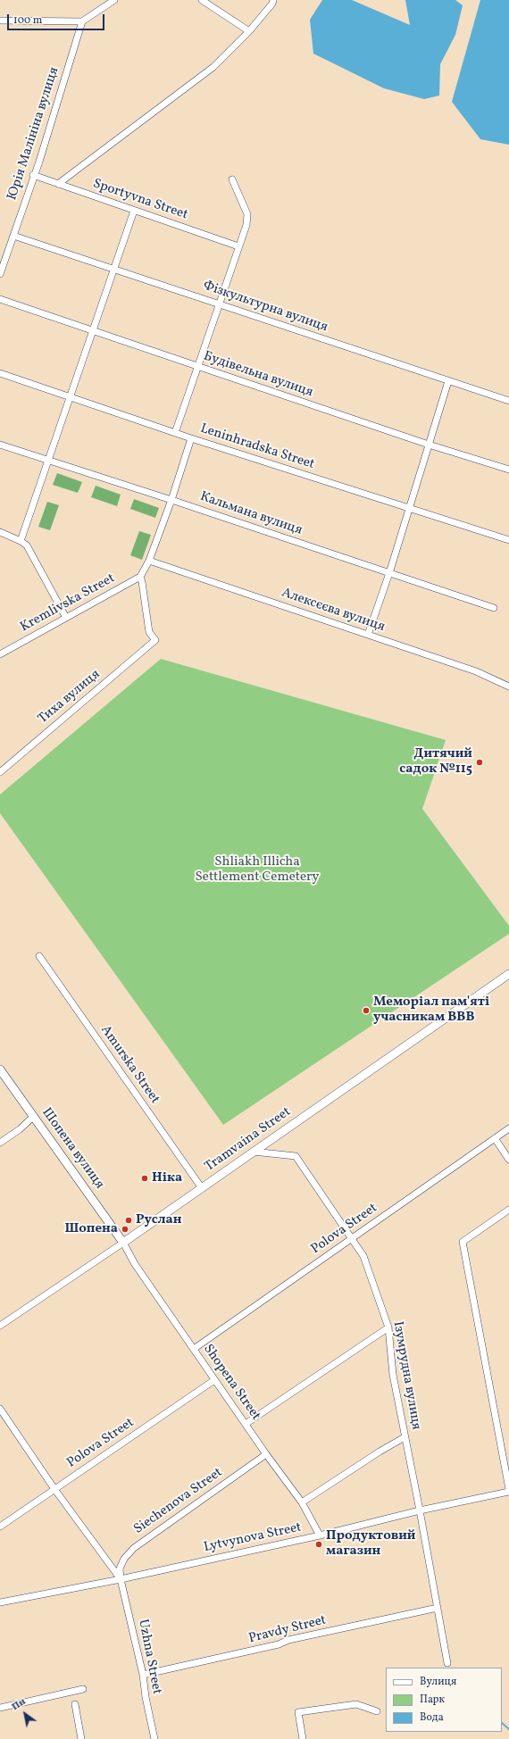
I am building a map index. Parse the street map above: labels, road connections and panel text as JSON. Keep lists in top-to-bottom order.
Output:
{
  "streets": {
    "street": [
      "Юрія Малініна вулиця",
      "Sportyvna Street",
      "Фiзкультурна вулиця",
      "Будівельна вулиця",
      "Leninhradska Street",
      "Кальмана вулиця",
      "Kremlivska Street",
      "Алексєєва вулиця",
      "Тиха вулиця",
      "Amurska Street",
      "Tramvaina Street",
      "Шопена вулиця",
      "Polova Street",
      "Ізумрудна вулиця",
      "Shopena Street",
      "Siechenova Street",
      "Lytvynova Street",
      "Pravdy Street",
      "Uzhna Street"
    ]
  },
  "crossings": [
    ["Юрія Малініна вулиця", "Sportyvna Street"],
    ["Юрія Малініна вулиця", "Фiзкультурна вулиця"],
    ["Kremlivska Street", "Тиха вулиця"],
    ["Amurska Street", "Tramvaina Street"],
    ["Tramvaina Street", "Шопена вулиця"],
    ["Tramvaina Street", "Ізумрудна вулиця"],
    ["Tramvaina Street", "Shopena Street"],
    ["Шопена вулиця", "Shopena Street"],
    ["Polova Street", "Ізумрудна вулиця"],
    ["Polova Street", "Shopena Street"],
    ["Ізумрудна вулиця", "Lytvynova Street"],
    ["Ізумрудна вулиця", "Pravdy Street"],
    ["Shopena Street", "Siechenova Street"],
    ["Shopena Street", "Lytvynova Street"],
    ["Siechenova Street", "Lytvynova Street"],
    ["Siechenova Street", "Uzhna Street"],
    ["Lytvynova Street", "Uzhna Street"],
    ["Pravdy Street", "Uzhna Street"]
  ],
  "parks": ["Shliakh Illicha Settlement Cemetery"],
  "places": [
    "Дитячий садок №115",
    "Меморіал пам'яті учасникам ВВВ",
    "Ніка",
    "Руслан",
    "Шопена",
    "Продуктовий магазин"
  ],
  "legend": ["Вулиця", "Парк", "Вода"],
  "scale_bar": "100 m",
  "north": "top left"
}
